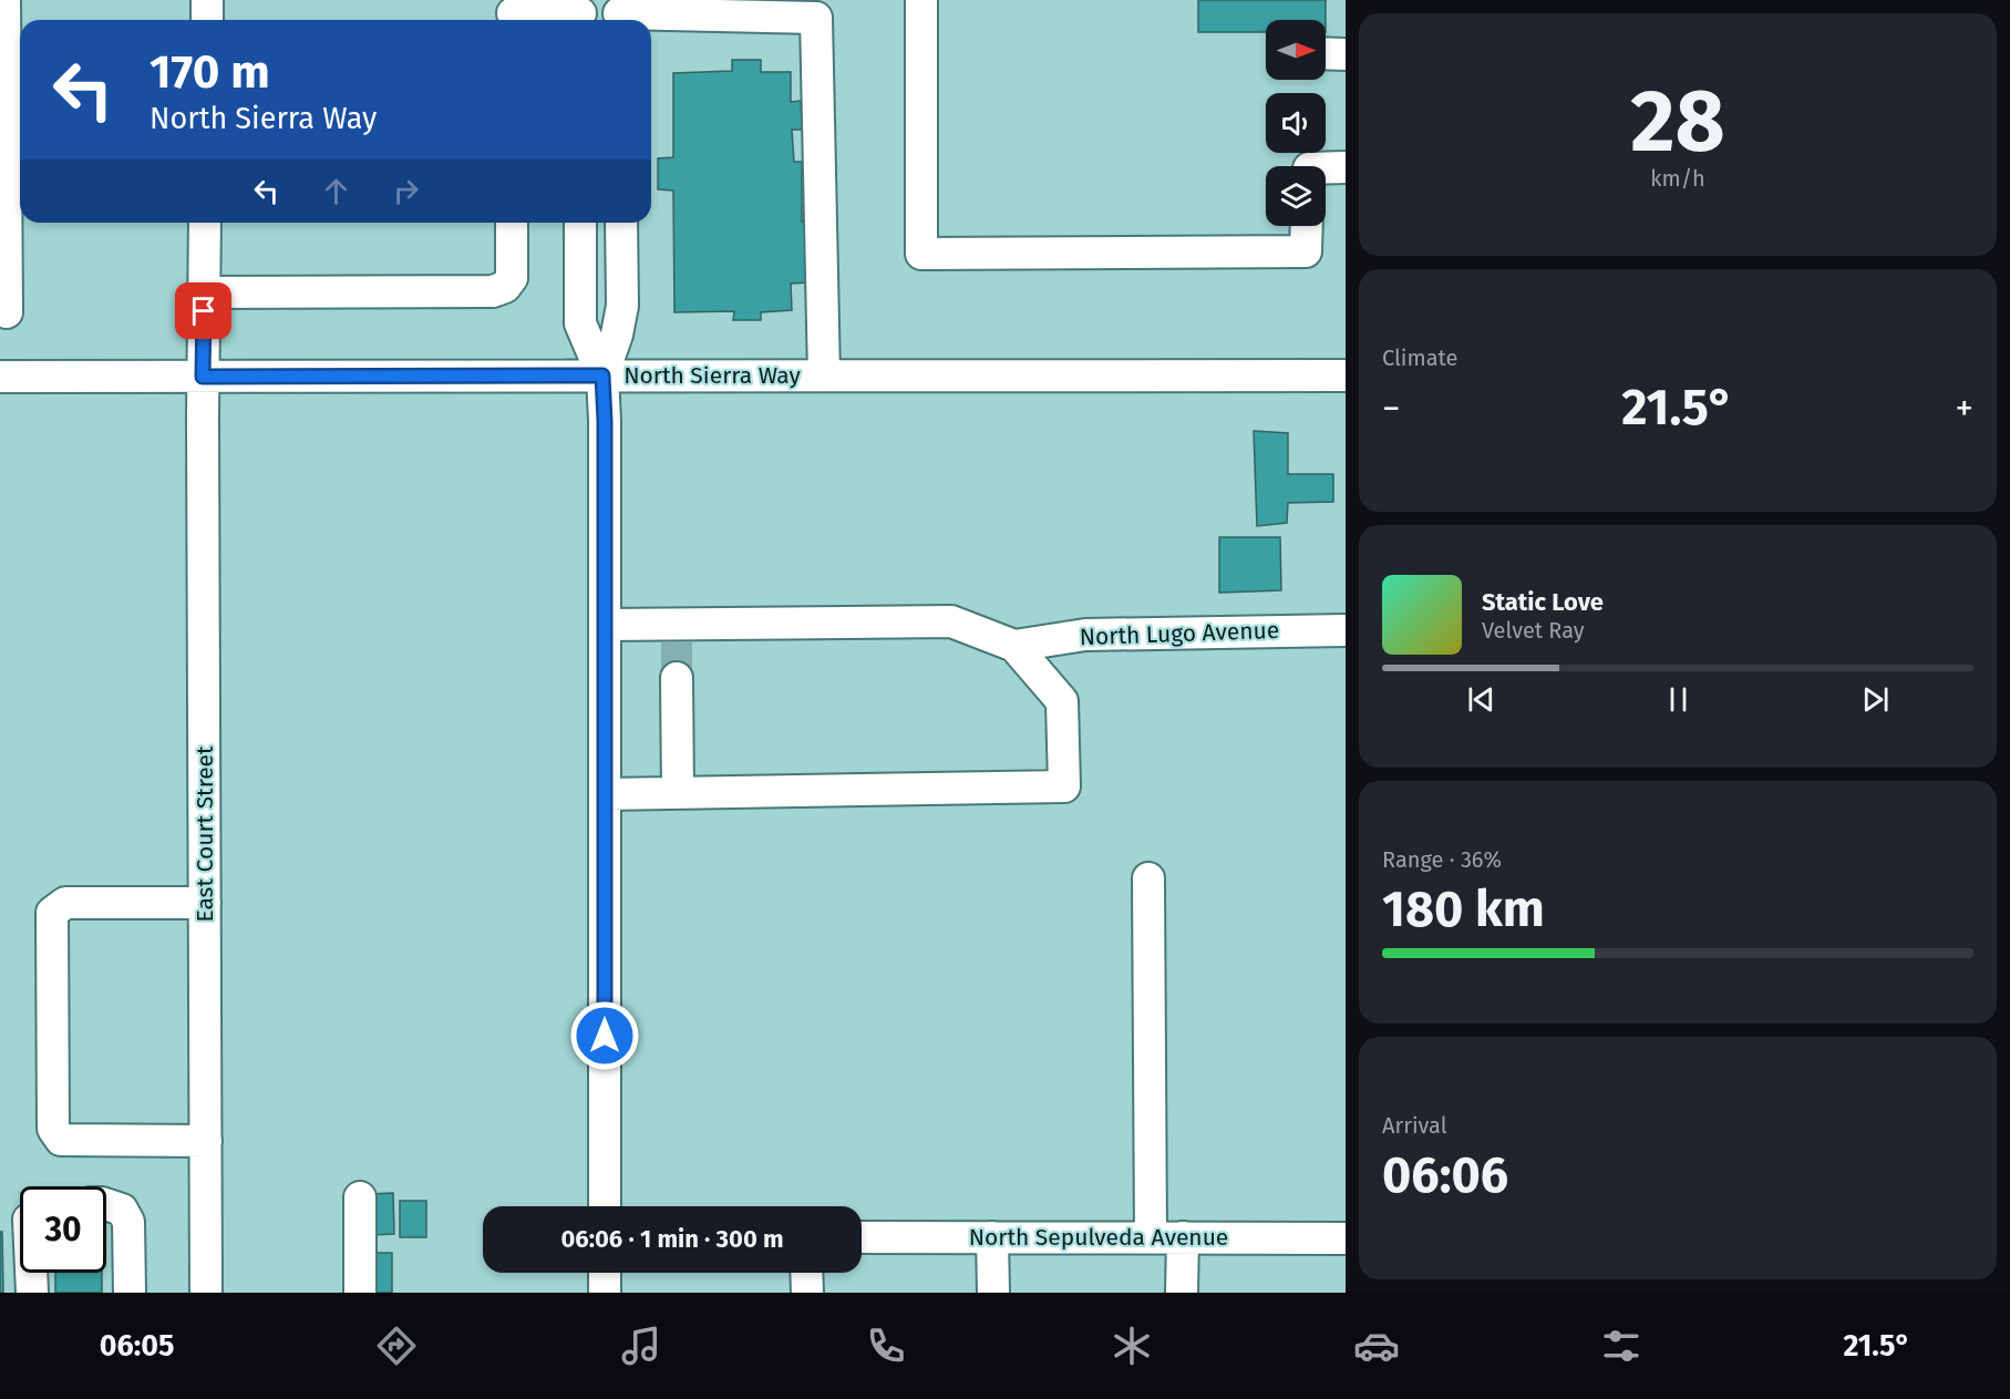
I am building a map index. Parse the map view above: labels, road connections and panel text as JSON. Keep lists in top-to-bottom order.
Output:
{
  "streets": {
    "street": [
      "North Sierra Way",
      "North Lugo Avenue",
      "East Court Street",
      "North Sepulveda Avenue"
    ]
  },
  "crossings": [
    ["North Sierra Way", "East Court Street"]
  ],
  "north": "right",
  "page": {
    "tile": [
      ["28", "km/h"],
      "Climate",
      ["Range · 36%", "180 km"],
      ["Arrival", "06:06"]
    ],
    "turn": ["170 m", "North Sierra Way"],
    "heat": ["−", "21.5°", "+"],
    "song": ["Static Love", "Velvet Ray"],
    "limit": "30",
    "trip": "06:06 · 1 min · 300 m",
    "tabs": ["06:05", "21.5°"]
  }
}
